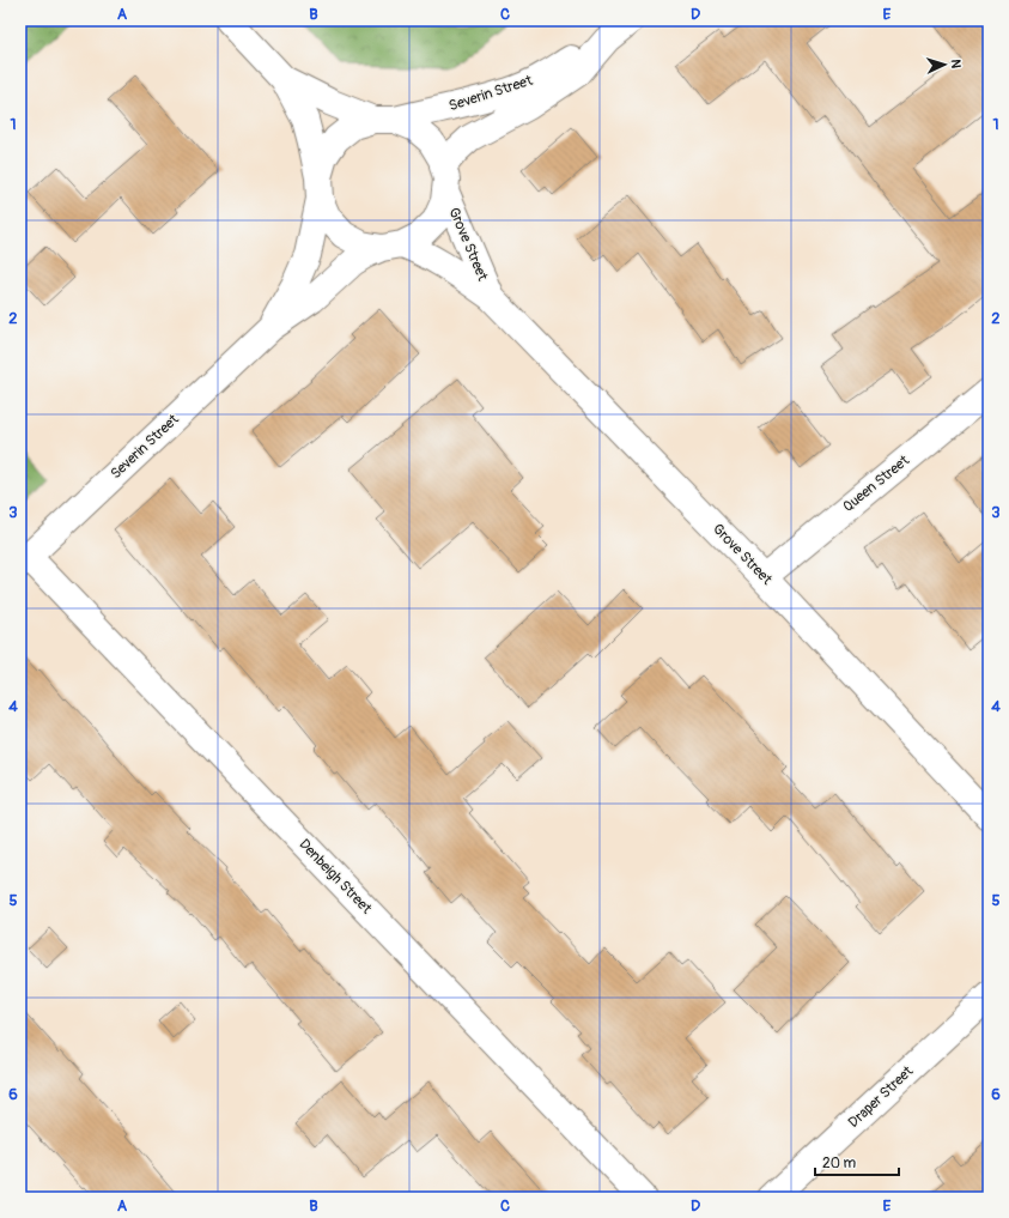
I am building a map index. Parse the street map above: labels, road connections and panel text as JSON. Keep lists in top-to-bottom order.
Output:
{
  "streets": {
    "street": [
      "Severin Street",
      "Grove Street",
      "Queen Street",
      "Denbeigh Street",
      "Draper Street"
    ]
  },
  "crossings": [
    ["Severin Street", "Grove Street"],
    ["Severin Street", "Denbeigh Street"],
    ["Grove Street", "Queen Street"]
  ],
  "scale_bar": "20 m",
  "north": "right",
  "grid": {
    "columns": [
      "A",
      "B",
      "C",
      "D",
      "E"
    ],
    "rows": [
      "1",
      "2",
      "3",
      "4",
      "5",
      "6"
    ]
  }
}
